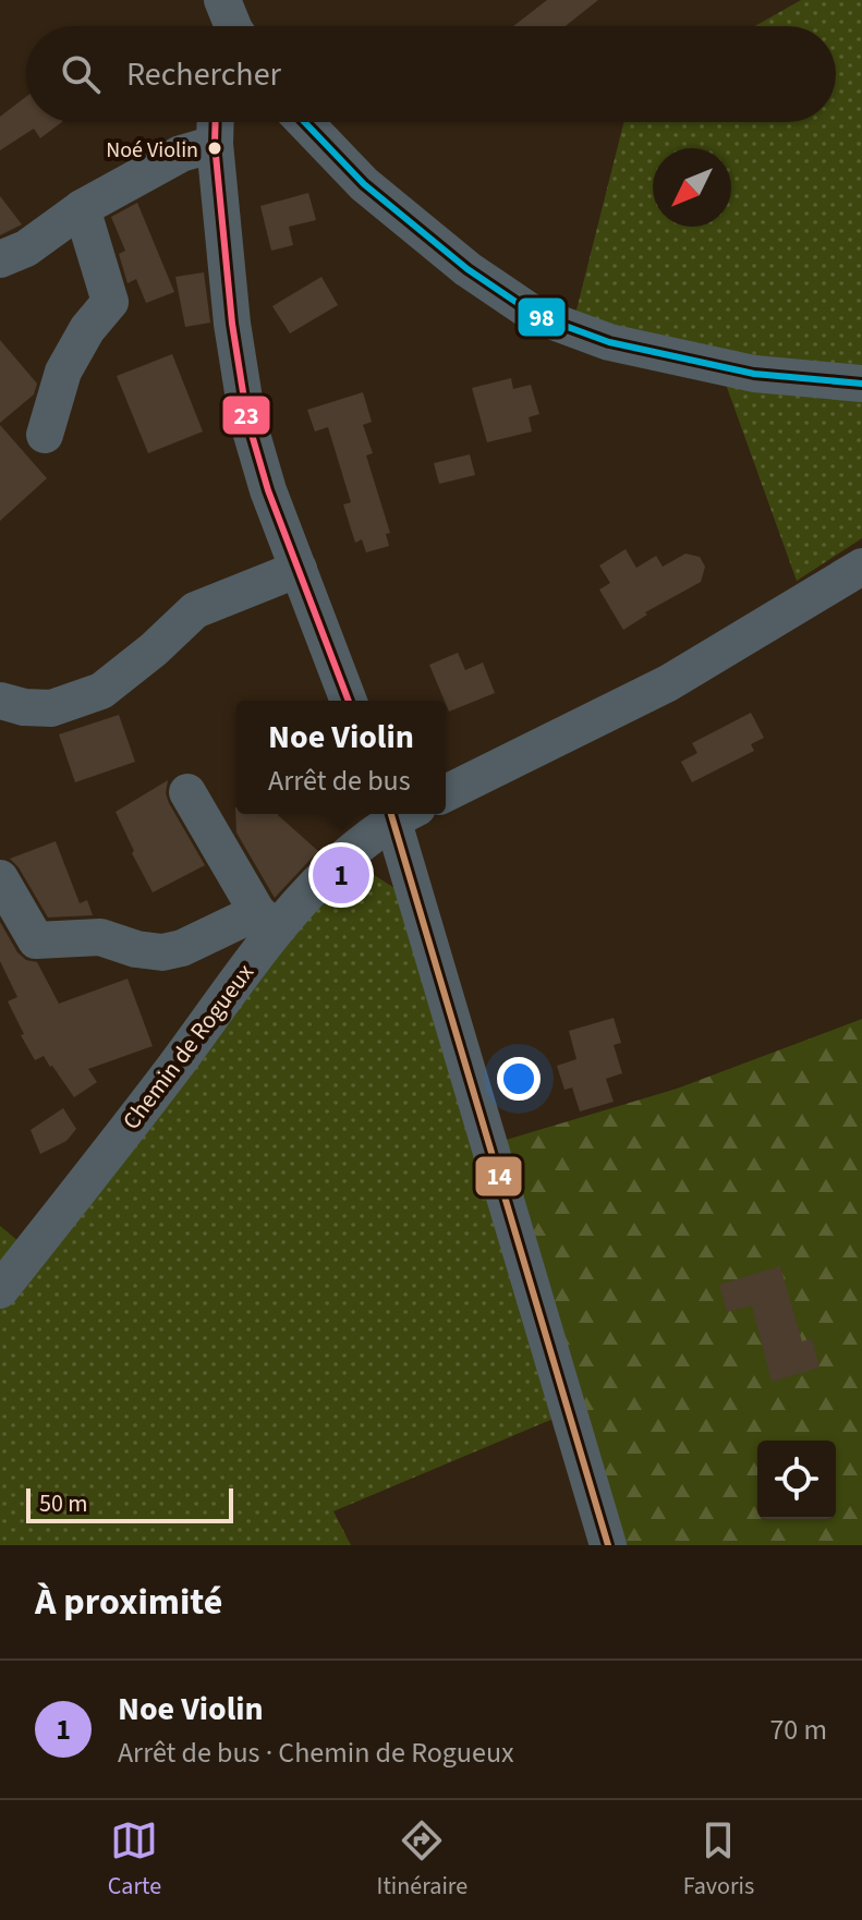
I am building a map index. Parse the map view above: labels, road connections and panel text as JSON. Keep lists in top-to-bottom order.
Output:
{
  "streets": {
    "street": ["Chemin de Rogueux"]
  },
  "places": ["Noé Violin"],
  "lines": ["transit line 23", "transit line 98", "transit line 14"],
  "scale_bar": "50 m",
  "north": "bottom left",
  "page": {
    "search": "Rechercher",
    "popup": ["Noe Violin", "Arrêt de bus"],
    "pins": "1",
    "scale": "50 m",
    "heading": "À proximité",
    "list": [
      {
        "mark": "1",
        "name": "Noe Violin",
        "note": "Arrêt de bus · Chemin de Rogueux",
        "value": "70 m"
      }
    ],
    "nav": ["Carte", "Itinéraire", "Favoris"]
  }
}
